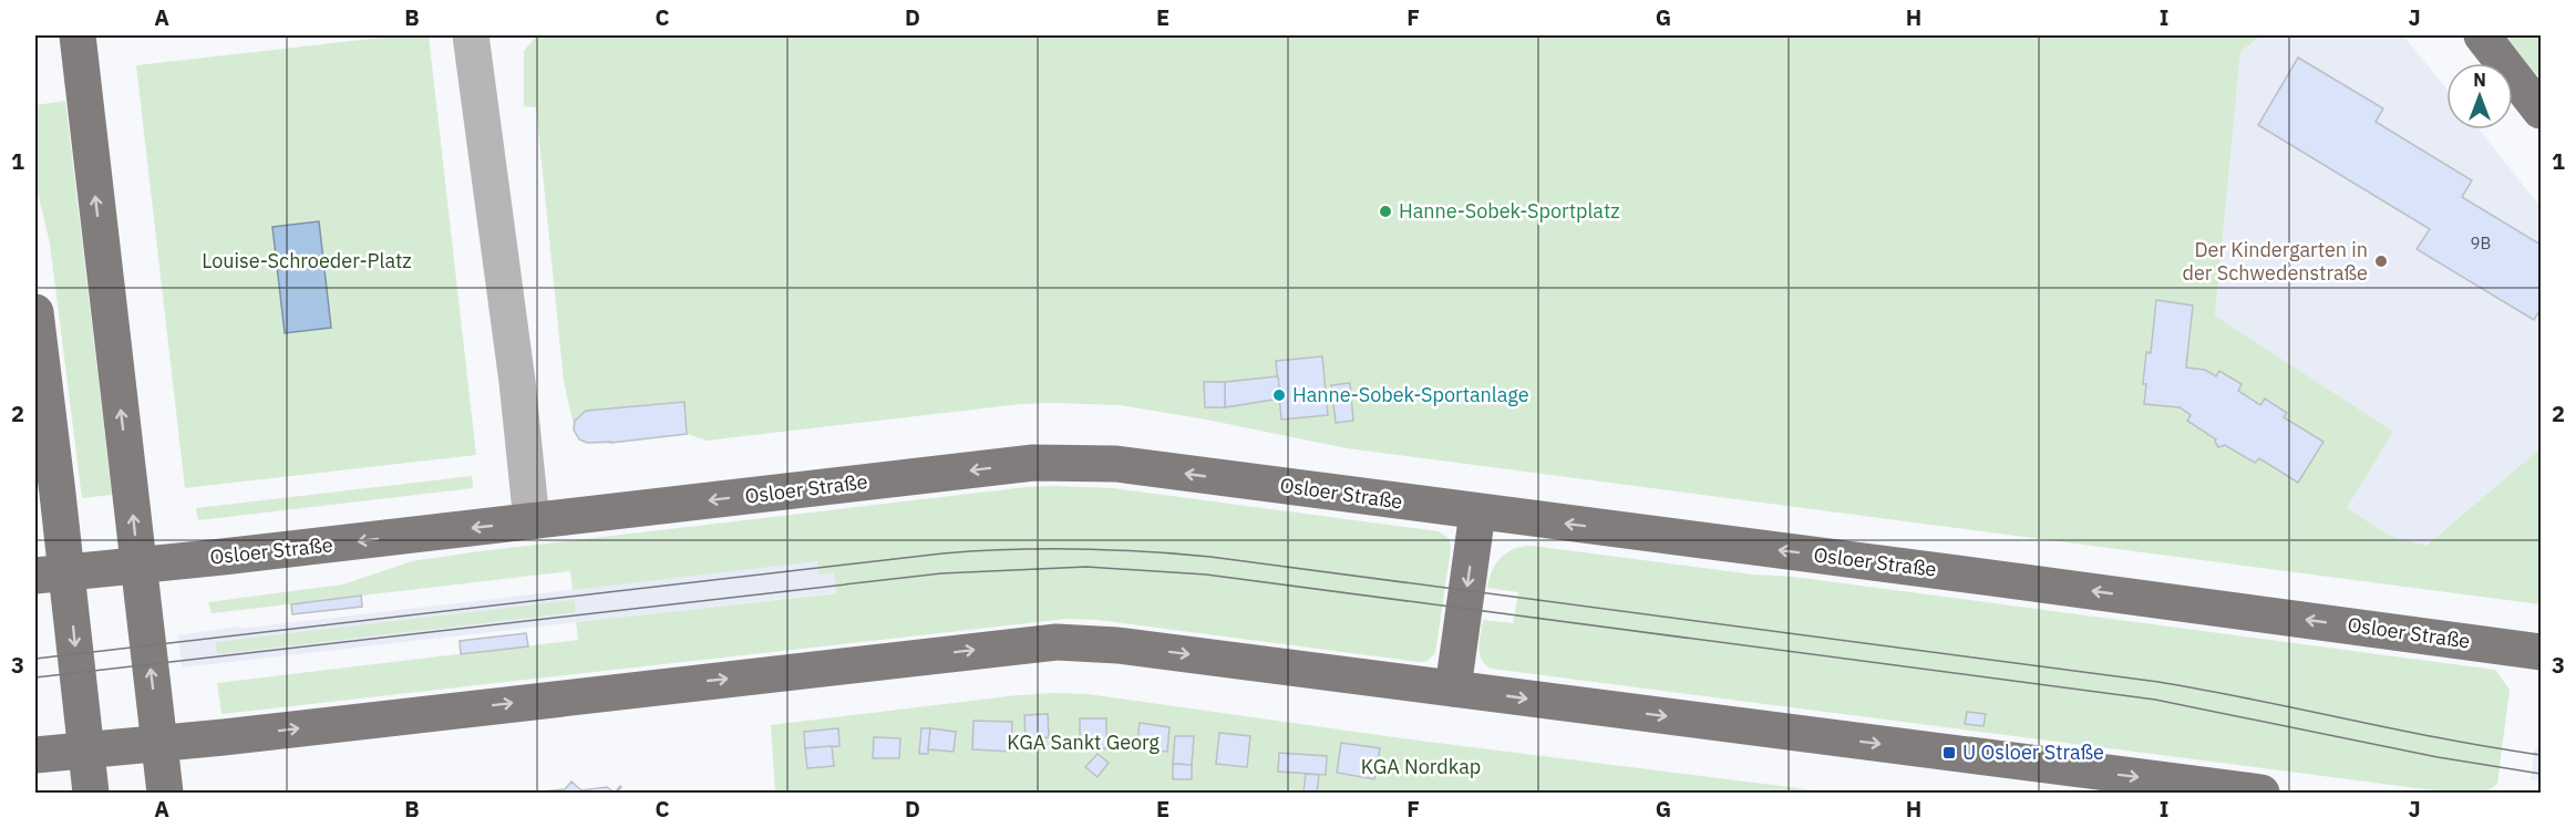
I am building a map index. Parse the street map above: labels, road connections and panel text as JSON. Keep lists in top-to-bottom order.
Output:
{
  "streets": {
    "main road": ["Osloer Straße"]
  },
  "parks": ["Louise-Schroeder-Platz", "KGA Sankt Georg", "KGA Nordkap"],
  "places": {
    "other": ["Hanne-Sobek-Sportplatz", "Der Kindergarten in der Schwedenstraße", "Hanne-Sobek-Sportanlage"],
    "transit": ["U Osloer Straße"]
  },
  "house_numbers": ["9B"],
  "north": "top",
  "grid": {
    "columns": [
      "A",
      "B",
      "C",
      "D",
      "E",
      "F",
      "G",
      "H",
      "I",
      "J"
    ],
    "rows": ["1", "2", "3"]
  }
}
